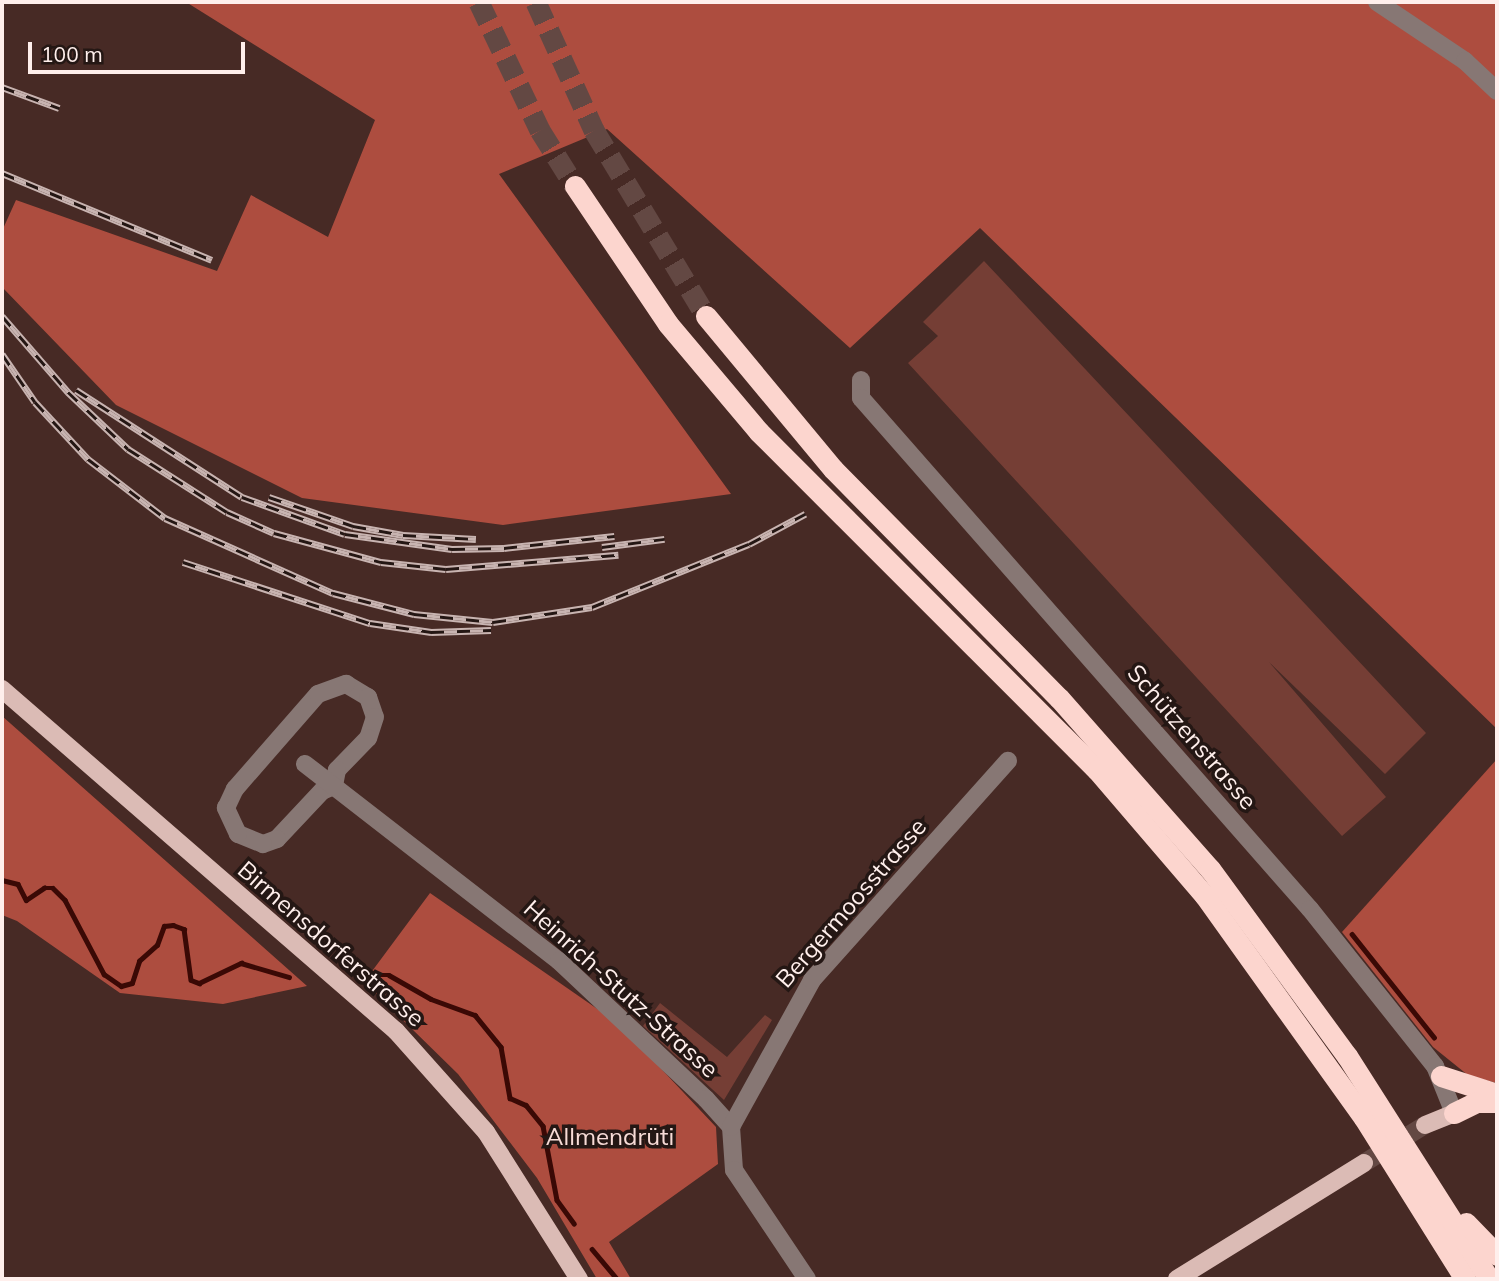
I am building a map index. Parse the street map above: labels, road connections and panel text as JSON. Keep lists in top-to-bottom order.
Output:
{
  "streets": {
    "main road": ["Birmensdorferstrasse"],
    "street": ["Schützenstrasse", "Bergermoosstrasse", "Heinrich-Stutz-Strasse"]
  },
  "crossings": [
    ["Bergermoosstrasse", "Heinrich-Stutz-Strasse"]
  ],
  "parks": ["Allmendrüti"],
  "scale_bar": "100 m"
}
